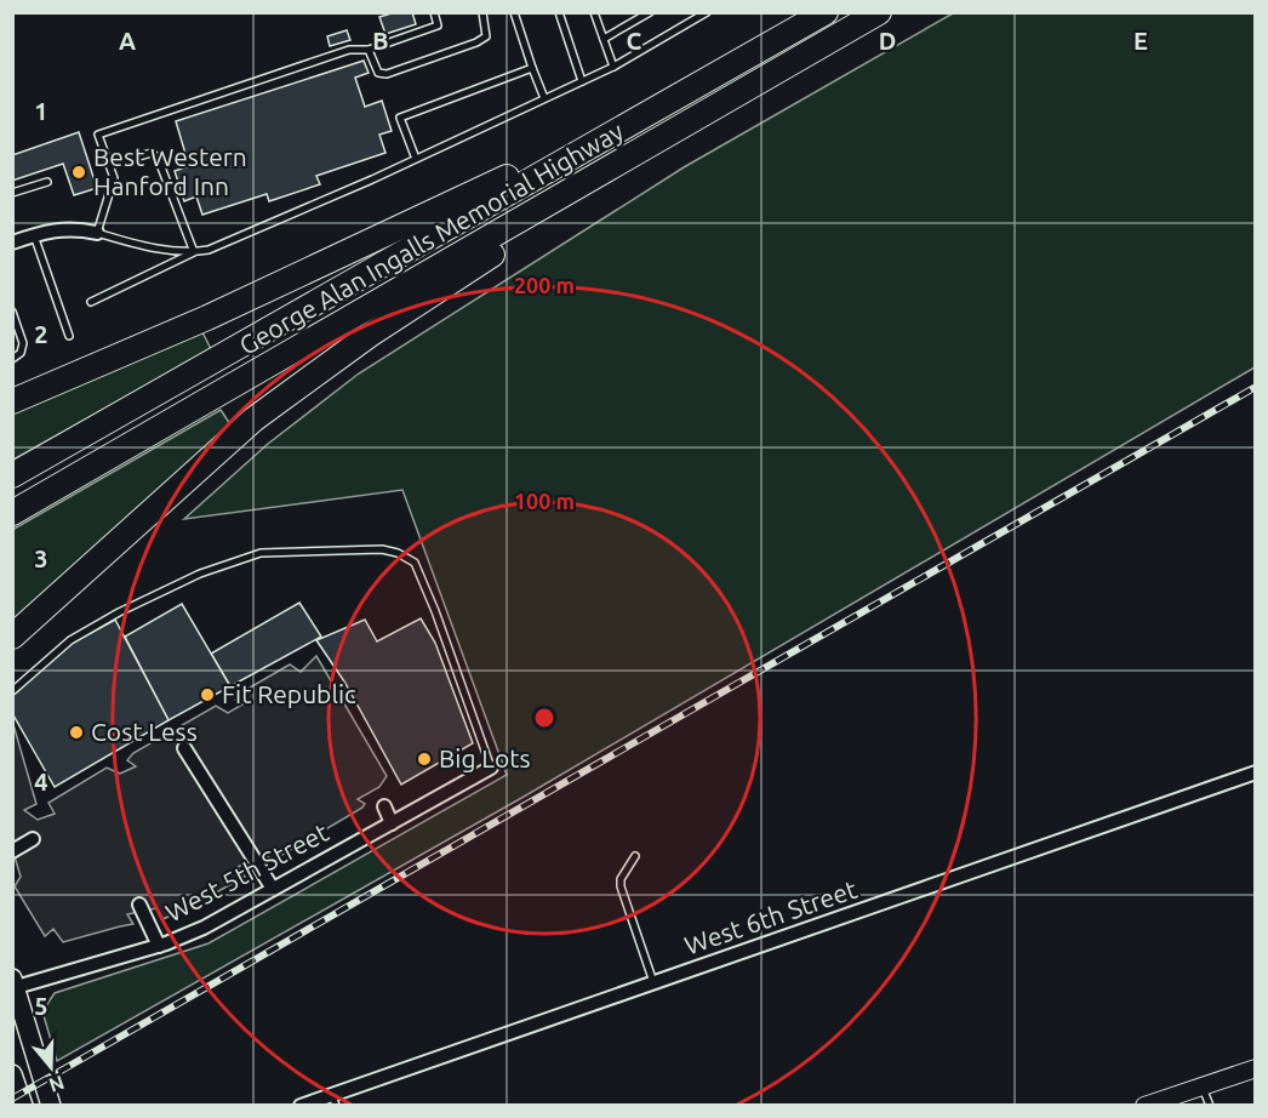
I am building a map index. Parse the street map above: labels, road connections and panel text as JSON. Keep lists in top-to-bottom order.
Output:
{
  "streets": {
    "highway": ["George Alan Ingalls Memorial Highway"],
    "street": ["West 5th Street", "West 6th Street"]
  },
  "places": [
    "Best Western Hanford Inn",
    "Fit Republic",
    "Cost Less",
    "Big Lots"
  ],
  "north": "bottom",
  "grid": {
    "columns": [
      "A",
      "B",
      "C",
      "D",
      "E"
    ],
    "rows": [
      "1",
      "2",
      "3",
      "4",
      "5"
    ]
  },
  "rings": ["200 m", "100 m"]
}
